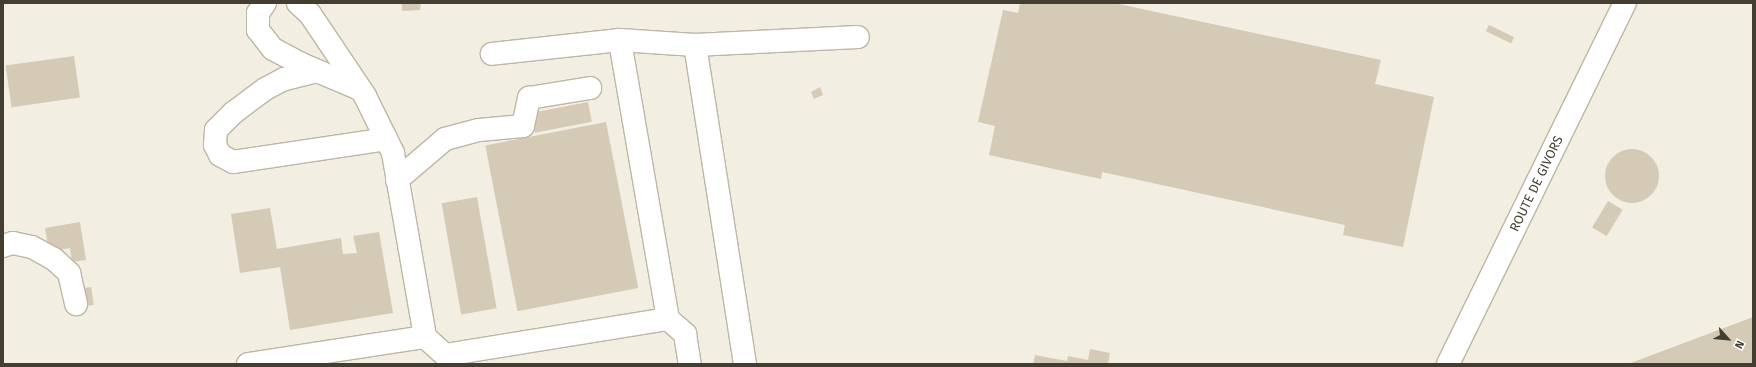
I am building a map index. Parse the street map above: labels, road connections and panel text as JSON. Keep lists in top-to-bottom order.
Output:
{
  "streets": {
    "street": ["ROUTE DE GIVORS"]
  },
  "north": "bottom right"
}
